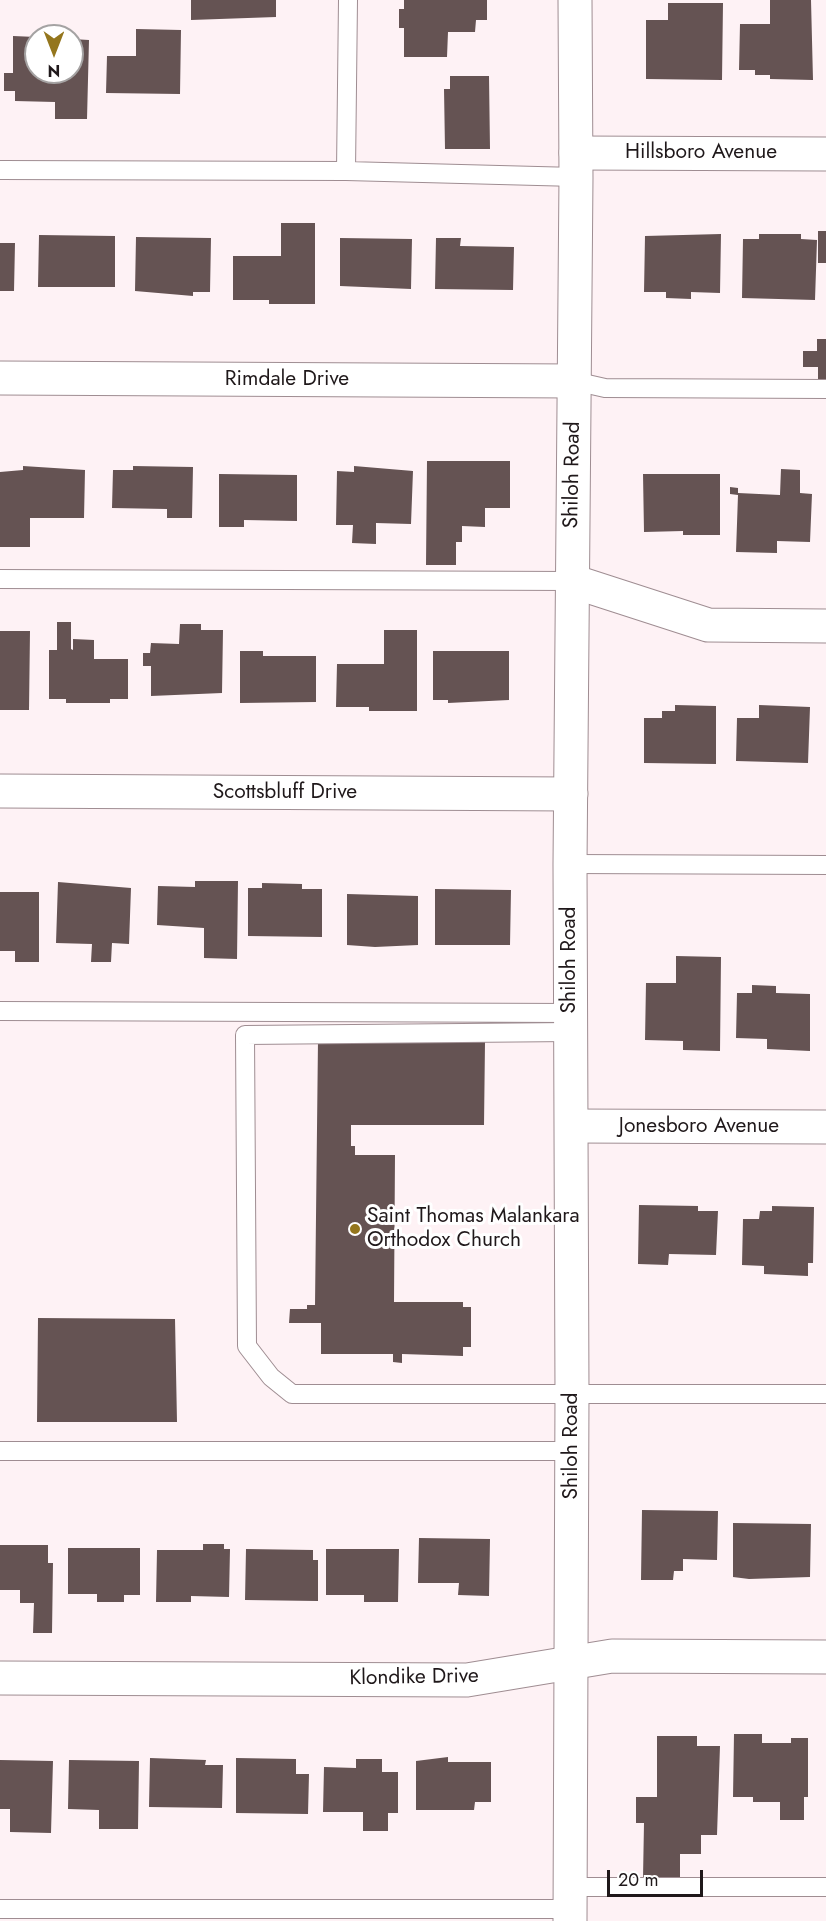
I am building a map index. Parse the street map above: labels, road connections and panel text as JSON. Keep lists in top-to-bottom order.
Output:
{
  "streets": {
    "street": [
      "Hillsboro Avenue",
      "Rimdale Drive",
      "Shiloh Road",
      "Scottsbluff Drive",
      "Jonesboro Avenue",
      "Klondike Drive"
    ]
  },
  "crossings": [
    ["Hillsboro Avenue", "Shiloh Road"],
    ["Rimdale Drive", "Shiloh Road"],
    ["Shiloh Road", "Scottsbluff Drive"],
    ["Shiloh Road", "Jonesboro Avenue"],
    ["Shiloh Road", "Klondike Drive"]
  ],
  "places": ["Saint Thomas Malankara Orthodox Church"],
  "scale_bar": "20 m",
  "north": "bottom"
}
